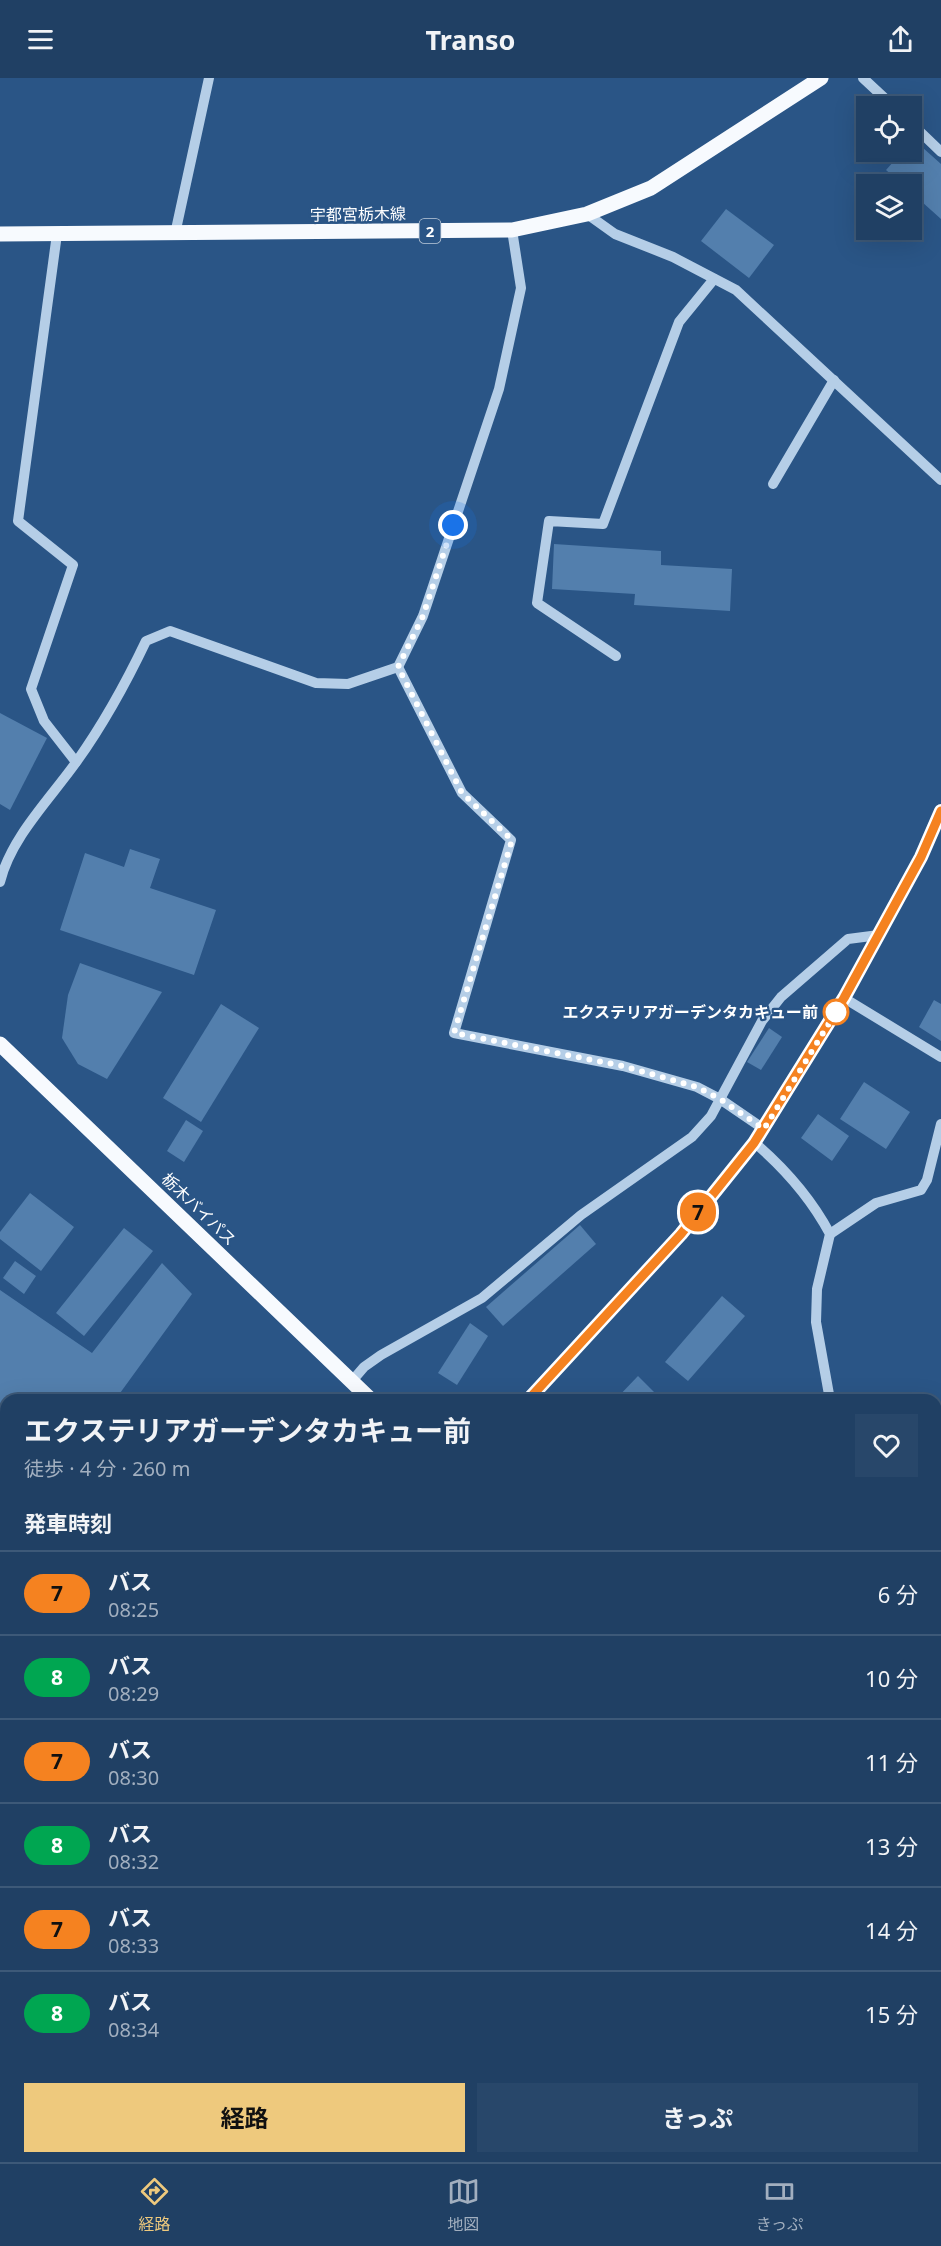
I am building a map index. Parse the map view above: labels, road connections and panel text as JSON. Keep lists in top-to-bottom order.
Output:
{
  "streets": {
    "main road": ["宇都宮栃木線", "2", "栃木バイパス"]
  },
  "places": ["エクステリアガーデンタカキュー前"],
  "lines": ["bus line 7"],
  "page": {
    "header": "Transo",
    "on_map": "7",
    "heading": [
      ["エクステリアガーデンタカキュー前", "徒歩 · 4 分 · 260 m"],
      "発車時刻"
    ],
    "list": [
      {
        "mark": "7",
        "name": "バス",
        "note": "08:25",
        "value": "6 分"
      },
      {
        "mark": "8",
        "name": "バス",
        "note": "08:29",
        "value": "10 分"
      },
      {
        "mark": "7",
        "name": "バス",
        "note": "08:30",
        "value": "11 分"
      },
      {
        "mark": "8",
        "name": "バス",
        "note": "08:32",
        "value": "13 分"
      },
      {
        "mark": "7",
        "name": "バス",
        "note": "08:33",
        "value": "14 分"
      },
      {
        "mark": "8",
        "name": "バス",
        "note": "08:34",
        "value": "15 分"
      }
    ],
    "buttons": ["経路", "きっぷ"],
    "tabs": ["経路", "地図", "きっぷ"]
  }
}
